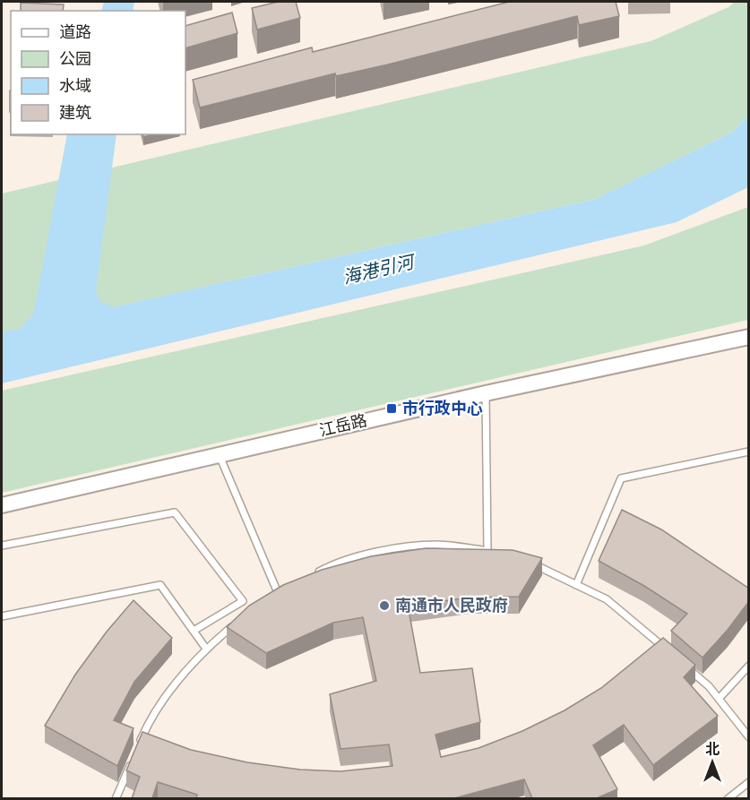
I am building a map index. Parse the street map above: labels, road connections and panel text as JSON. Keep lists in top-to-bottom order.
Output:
{
  "streets": {
    "street": ["江岳路"]
  },
  "water": ["海港引河"],
  "places": {
    "transit": ["市行政中心"],
    "other": ["南通市人民政府"]
  },
  "legend": [
    "道路",
    "公园",
    "水域",
    "建筑"
  ],
  "north": "top"
}
